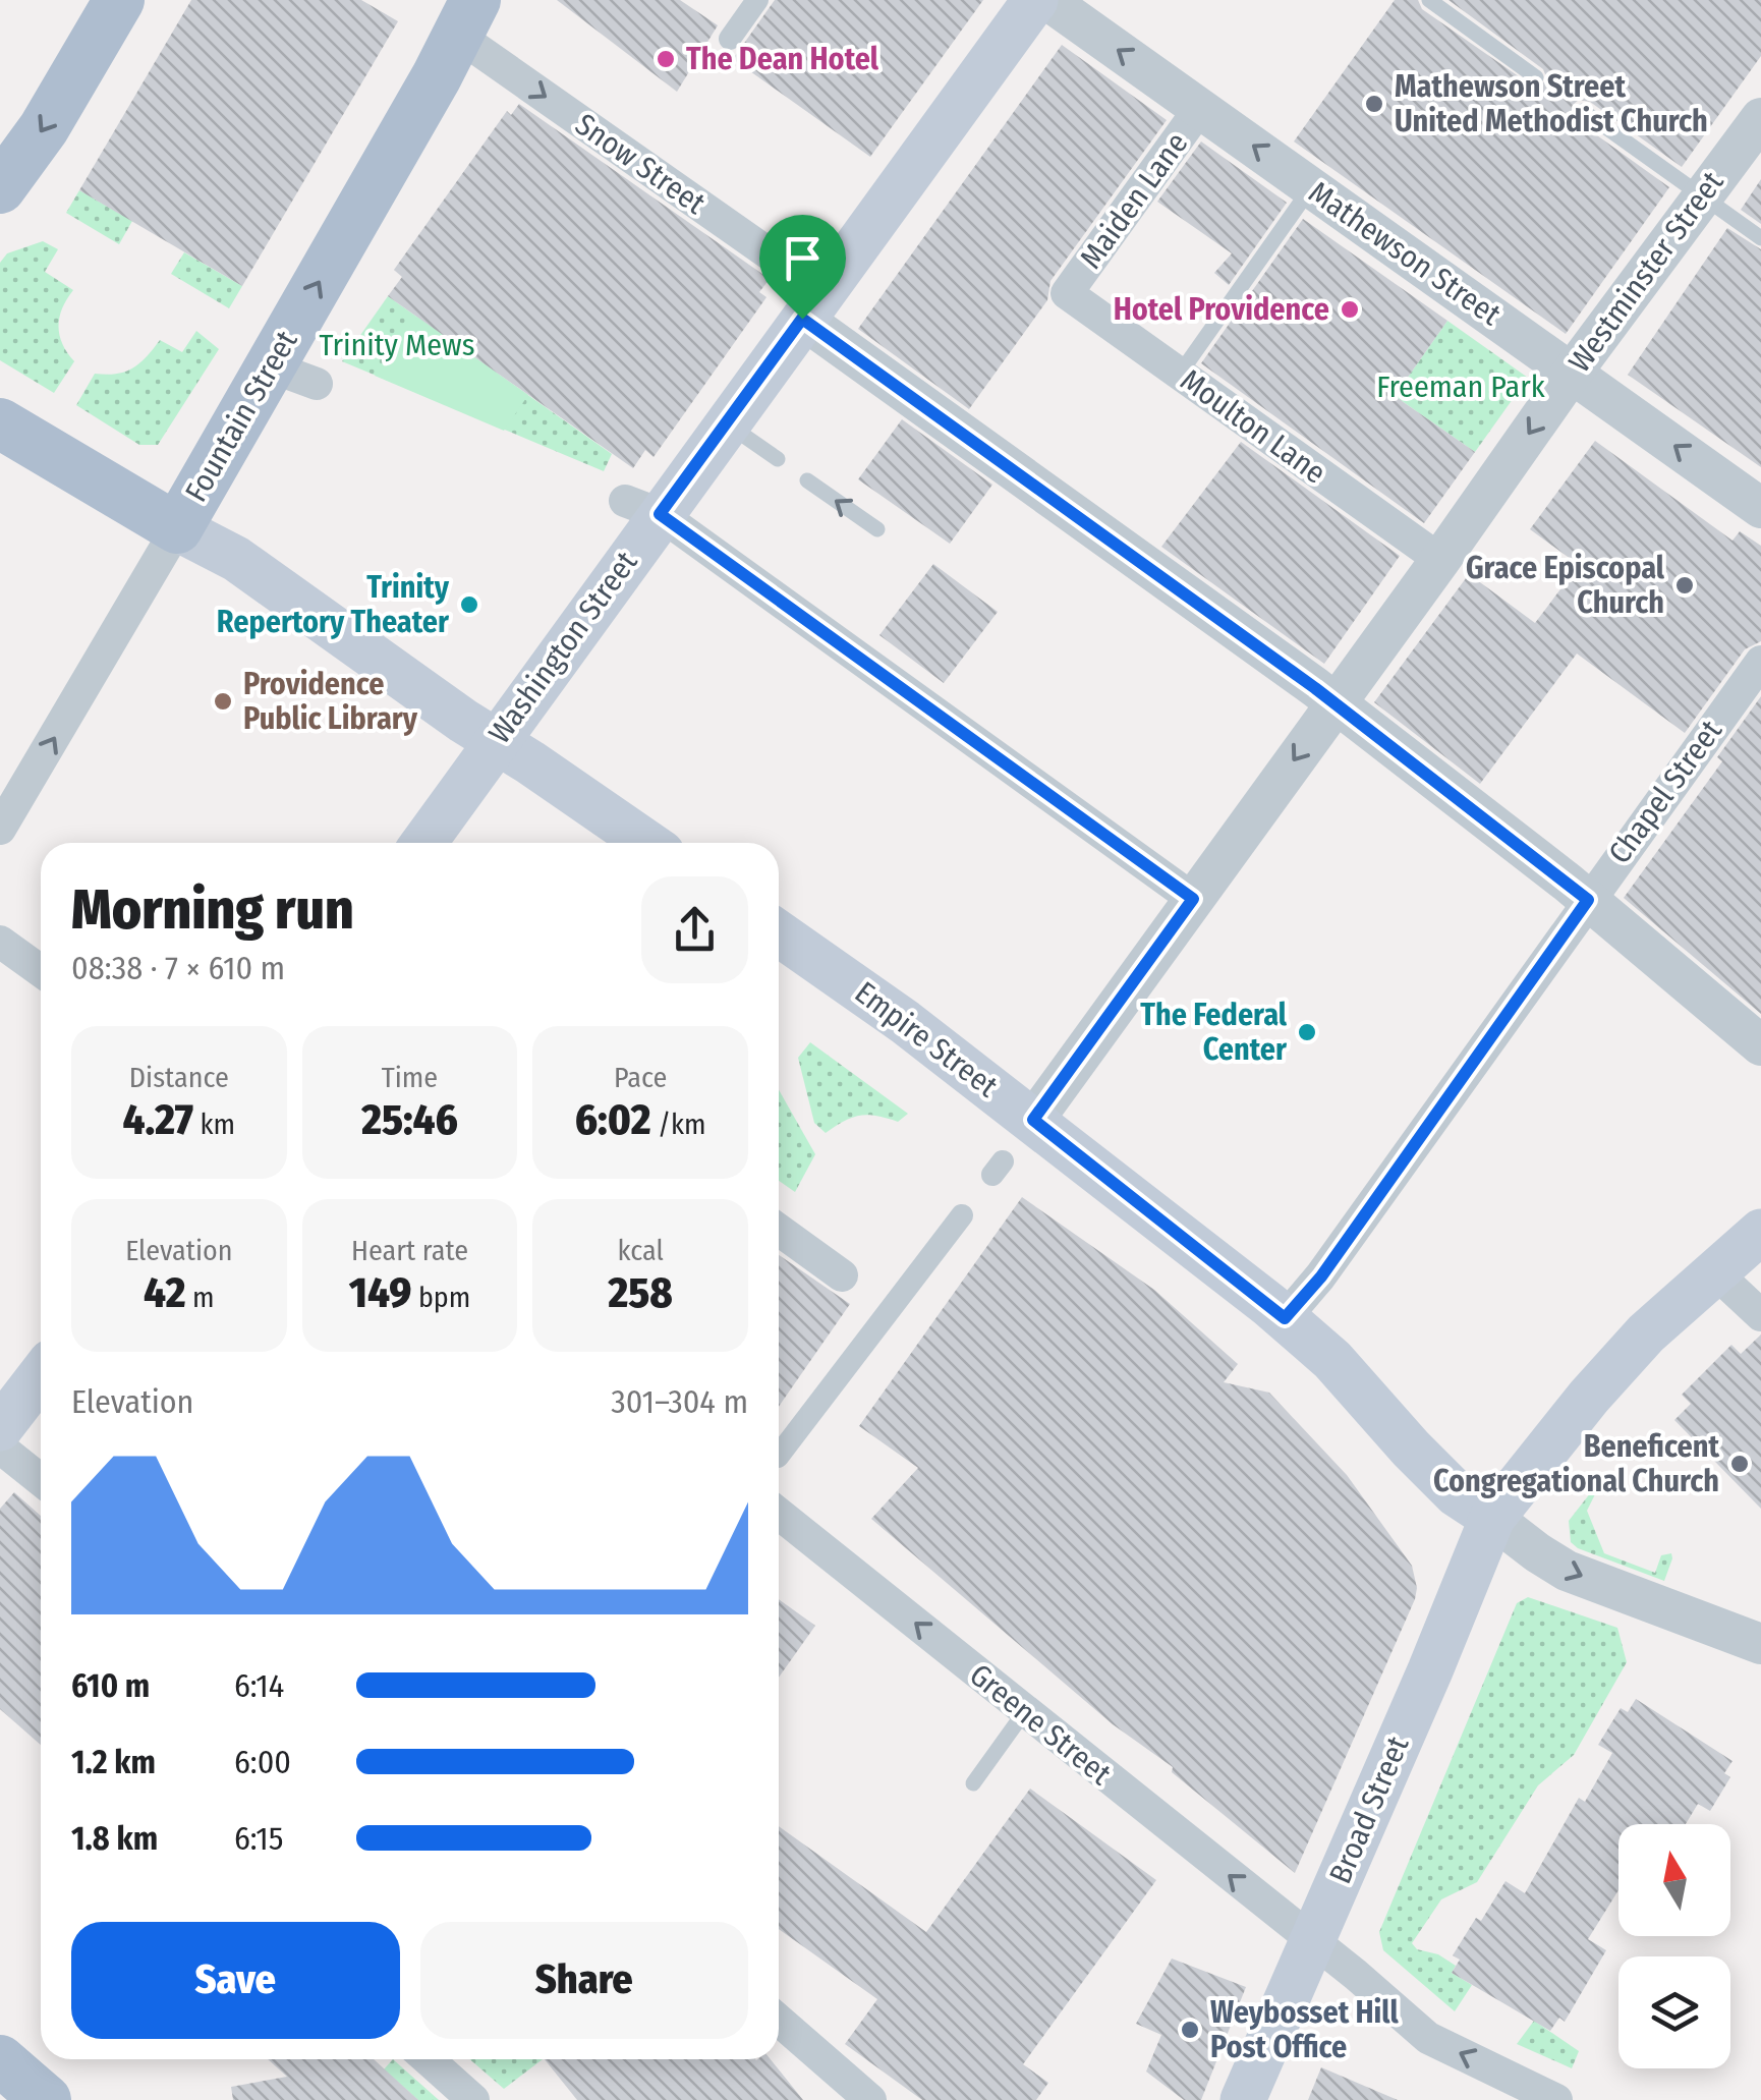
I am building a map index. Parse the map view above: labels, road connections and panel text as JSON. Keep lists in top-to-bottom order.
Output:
{
  "streets": {
    "main road": [
      "Fountain Street",
      "Washington Street",
      "Empire Street",
      "Broad Street"
    ],
    "street": [
      "Snow Street",
      "Maiden Lane",
      "Mathewson Street",
      "Westminster Street",
      "Moulton Lane",
      "Chapel Street",
      "Greene Street"
    ]
  },
  "crossings": [
    ["Snow Street", "Westminster Street"],
    ["Snow Street", "Fountain Street"],
    ["Snow Street", "Washington Street"],
    ["Snow Street", "Chapel Street"],
    ["Maiden Lane", "Mathewson Street"],
    ["Maiden Lane", "Moulton Lane"],
    ["Mathewson Street", "Westminster Street"],
    ["Westminster Street", "Moulton Lane"],
    ["Westminster Street", "Empire Street"],
    ["Chapel Street", "Empire Street"],
    ["Empire Street", "Broad Street"],
    ["Greene Street", "Broad Street"]
  ],
  "one_way": [
    "Mathewson Street",
    "Westminster Street",
    "Fountain Street",
    "Greene Street"
  ],
  "parks": ["Trinity Mews", "Freeman Park"],
  "places": [
    "The Dean Hotel",
    "Mathewson Street United Methodist Church",
    "Hotel Providence",
    "Grace Episcopal Church",
    "Trinity Repertory Theater",
    "Providence Public Library",
    "The Federal Center",
    "Beneficent Congregational Church",
    "Weybosset Hill Post Office"
  ],
  "north": "top",
  "page": {
    "heading": ["Morning run", "08:38 · 7 × 610 m"],
    "stats": [
      ["Distance", "4.27 km"],
      ["Time", "25:46"],
      ["Pace", "6:02 /km"],
      ["Elevation", "42 m"],
      ["Heart rate", "149 bpm"],
      ["kcal", "258"]
    ],
    "chart": ["Elevation", "301–304 m"],
    "list": [
      {
        "name": "610 m",
        "note": "6:14"
      },
      {
        "name": "1.2 km",
        "note": "6:00"
      },
      {
        "name": "1.8 km",
        "note": "6:15"
      }
    ],
    "buttons": ["Save", "Share"]
  }
}
